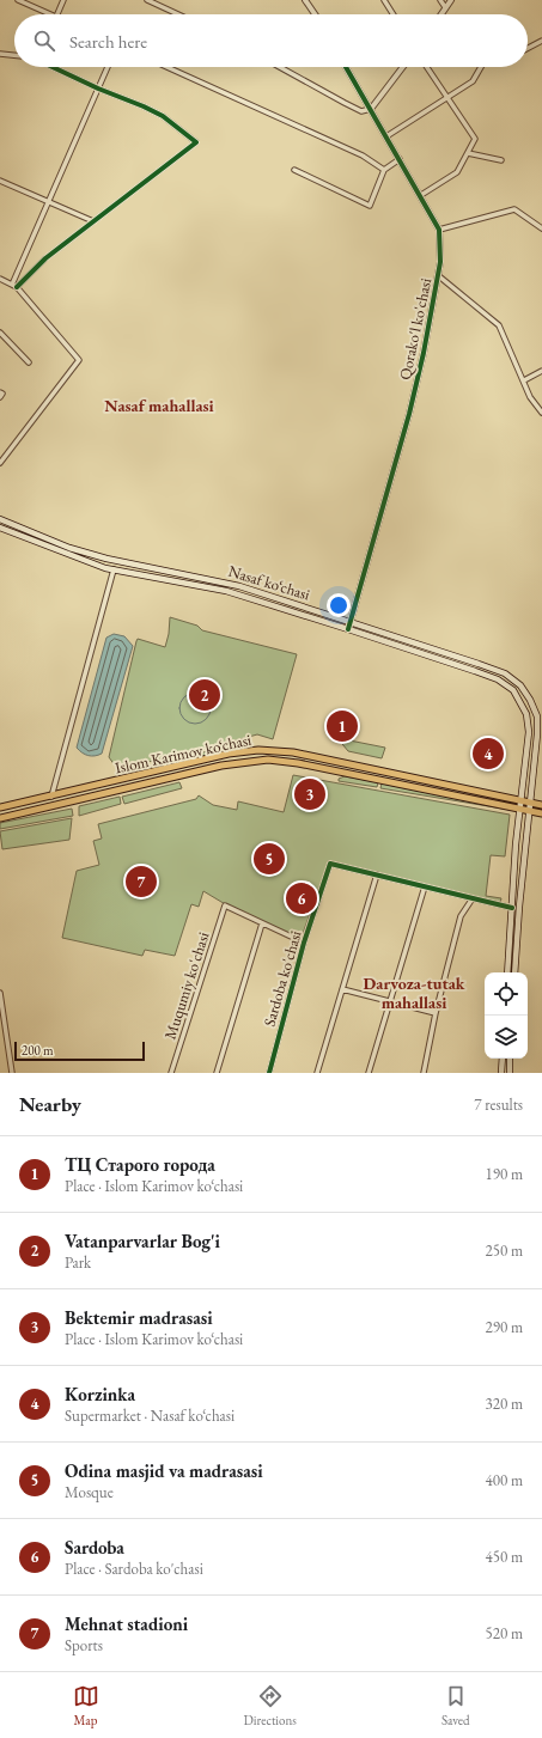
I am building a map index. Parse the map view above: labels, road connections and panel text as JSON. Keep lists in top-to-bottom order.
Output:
{
  "streets": {
    "main road": ["Nasaf ko‘chasi", "Islom Karimov ko‘chasi"],
    "street": ["Qorako'l ko'chasi", "Sardoba ko'chasi", "Muqumiy ko'chasi"]
  },
  "crossings": [
    ["Qorako'l ko'chasi", "Nasaf ko‘chasi"],
    ["Nasaf ko‘chasi", "Islom Karimov ko‘chasi"]
  ],
  "districts": ["Nasaf mahallasi", "Darvoza-tutak mahallasi"],
  "scale_bar": "200 m",
  "page": {
    "search": "Search here",
    "pins": [
      "2",
      "1",
      "4",
      "3",
      "5",
      "7",
      "6"
    ],
    "scale": "200 m",
    "heading": ["Nearby", "7 results"],
    "list": [
      {
        "mark": "1",
        "name": "ТЦ Старого города",
        "note": "Place · Islom Karimov ko‘chasi",
        "value": "190 m"
      },
      {
        "mark": "2",
        "name": "Vatanparvarlar Bog'i",
        "note": "Park",
        "value": "250 m"
      },
      {
        "mark": "3",
        "name": "Bektemir madrasasi",
        "note": "Place · Islom Karimov ko‘chasi",
        "value": "290 m"
      },
      {
        "mark": "4",
        "name": "Korzinka",
        "note": "Supermarket · Nasaf ko‘chasi",
        "value": "320 m"
      },
      {
        "mark": "5",
        "name": "Odina masjid va madrasasi",
        "note": "Mosque",
        "value": "400 m"
      },
      {
        "mark": "6",
        "name": "Sardoba",
        "note": "Place · Sardoba ko'chasi",
        "value": "450 m"
      },
      {
        "mark": "7",
        "name": "Mehnat stadioni",
        "note": "Sports",
        "value": "520 m"
      }
    ],
    "nav": ["Map", "Directions", "Saved"]
  }
}
